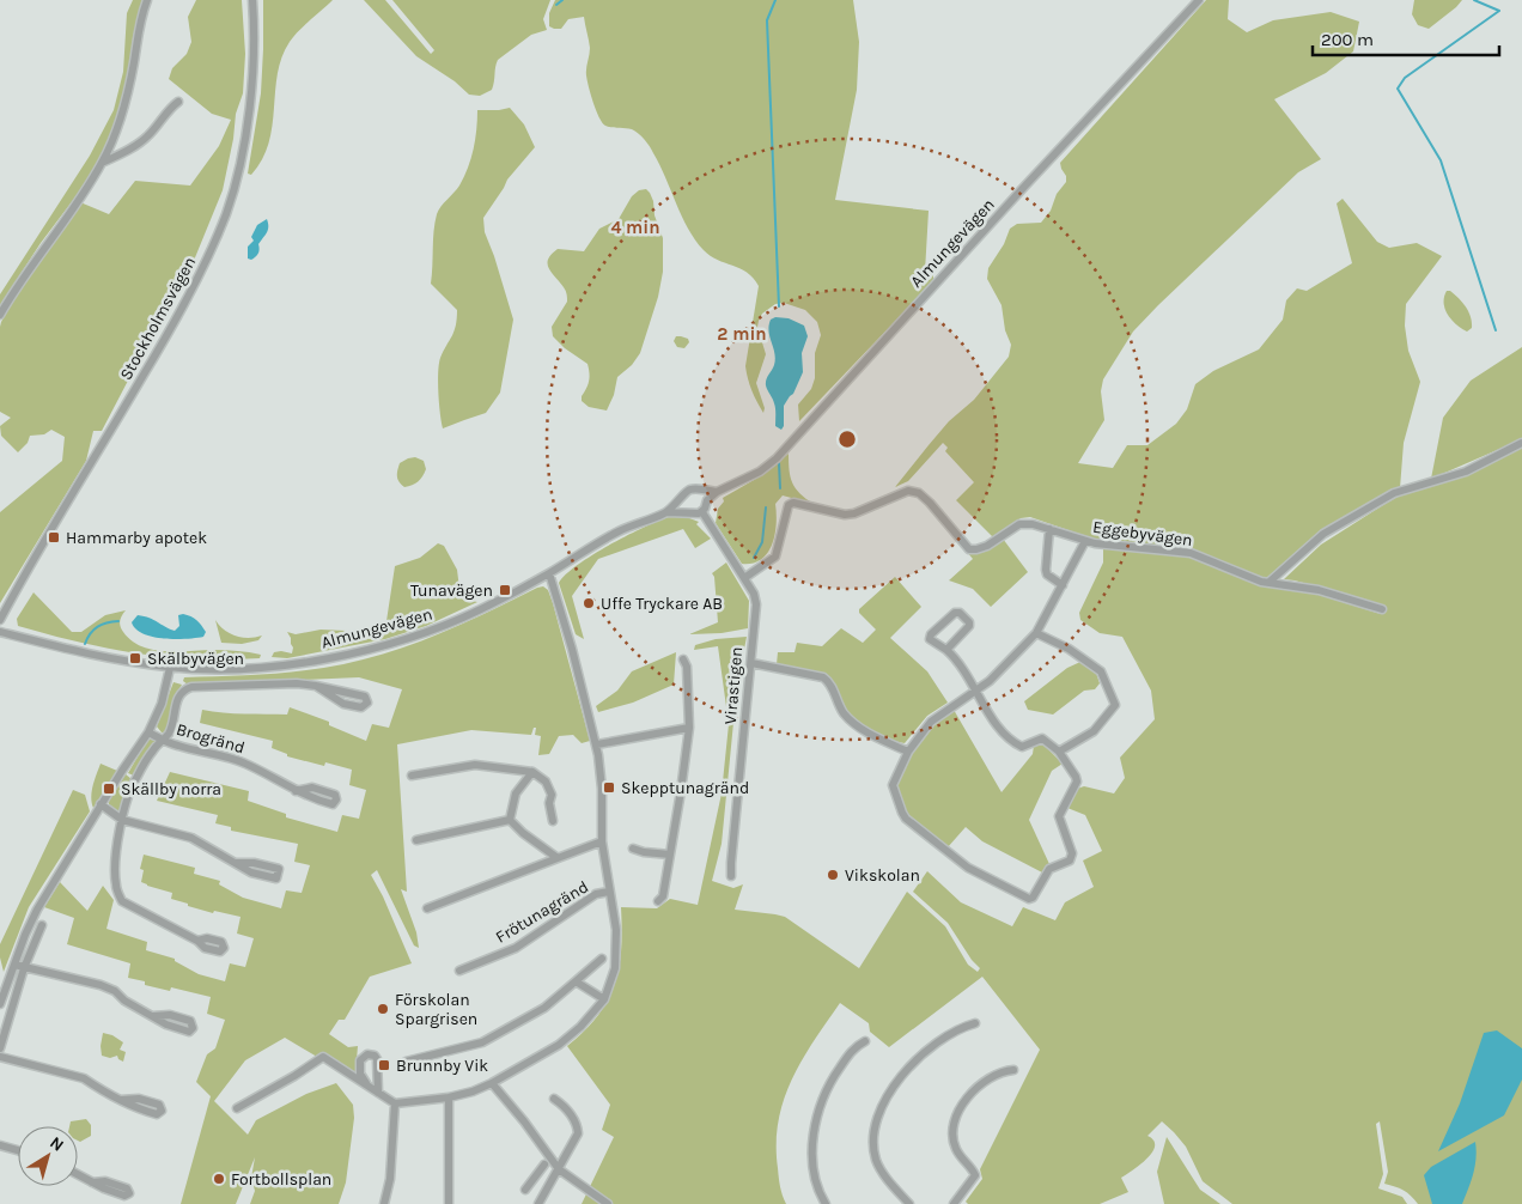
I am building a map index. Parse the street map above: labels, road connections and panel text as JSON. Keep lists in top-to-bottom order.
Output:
{
  "streets": {
    "street": [
      "Almungevägen",
      "Stockholmsvägen",
      "Eggebyvägen",
      "Virastigen",
      "Brogränd",
      "Frötunagränd"
    ]
  },
  "crossings": [
    ["Almungevägen", "Virastigen"],
    ["Eggebyvägen", "Virastigen"]
  ],
  "places": {
    "transit": [
      "Hammarby apotek",
      "Tunavägen",
      "Skälbyvägen",
      "Skepptunagränd",
      "Skällby norra",
      "Brunnby Vik"
    ],
    "other": [
      "Uffe Tryckare AB",
      "Vikskolan",
      "Förskolan Spargrisen",
      "Fortbollsplan"
    ]
  },
  "scale_bar": "200 m",
  "north": "top right",
  "rings": ["4 min", "2 min"]
}
